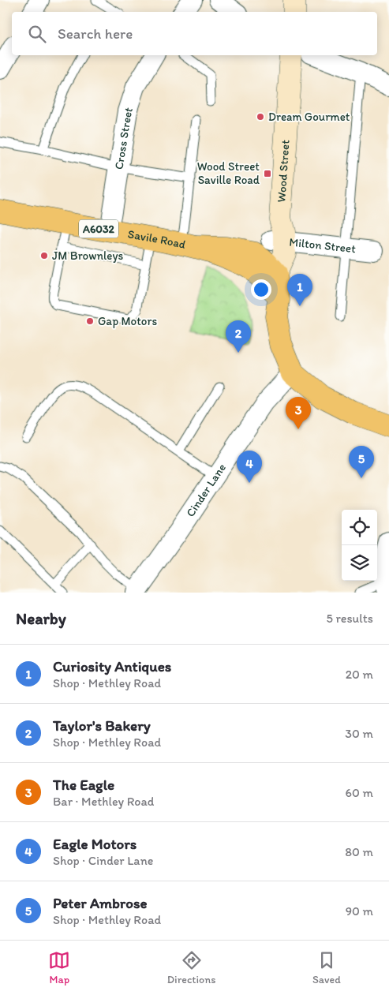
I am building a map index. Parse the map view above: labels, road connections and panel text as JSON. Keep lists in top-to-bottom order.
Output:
{
  "streets": {
    "main road": ["A6032", "Savile Road"],
    "street": [
      "Cross Street",
      "Wood Street",
      "Milton Street",
      "Cinder Lane"
    ]
  },
  "crossings": [
    ["Cross Street", "Savile Road"],
    ["Wood Street", "Savile Road"],
    ["Wood Street", "Milton Street"],
    ["A6032", "Savile Road"],
    ["A6032", "Cinder Lane"],
    ["Savile Road", "Cinder Lane"]
  ],
  "places": {
    "other": ["Dream Gourmet", "JM Brownleys", "Gap Motors"],
    "transit": ["Wood Street Saville Road"]
  },
  "page": {
    "search": "Search here",
    "pins": [
      "1",
      "2",
      "3",
      "5",
      "4"
    ],
    "heading": ["Nearby", "5 results"],
    "list": [
      {
        "mark": "1",
        "name": "Curiosity Antiques",
        "note": "Shop · Methley Road",
        "value": "20 m"
      },
      {
        "mark": "2",
        "name": "Taylor's Bakery",
        "note": "Shop · Methley Road",
        "value": "30 m"
      },
      {
        "mark": "3",
        "name": "The Eagle",
        "note": "Bar · Methley Road",
        "value": "60 m"
      },
      {
        "mark": "4",
        "name": "Eagle Motors",
        "note": "Shop · Cinder Lane",
        "value": "80 m"
      },
      {
        "mark": "5",
        "name": "Peter Ambrose",
        "note": "Shop · Methley Road",
        "value": "90 m"
      }
    ],
    "nav": ["Map", "Directions", "Saved"]
  }
}
